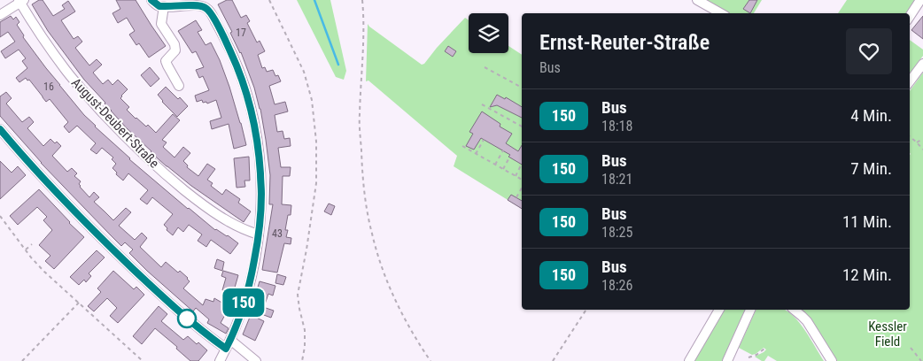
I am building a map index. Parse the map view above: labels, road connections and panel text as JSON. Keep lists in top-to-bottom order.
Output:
{
  "streets": {
    "street": ["August-Deubert-Straße"]
  },
  "parks": ["Kessler Field"],
  "lines": ["bus line 150"],
  "house_numbers": ["17", "16", "43"],
  "page": {
    "on_map": "150",
    "heading": ["Ernst-Reuter-Straße", "Bus"],
    "list": [
      {
        "mark": "150",
        "name": "Bus",
        "note": "18:18",
        "value": "4 Min."
      },
      {
        "mark": "150",
        "name": "Bus",
        "note": "18:21",
        "value": "7 Min."
      },
      {
        "mark": "150",
        "name": "Bus",
        "note": "18:25",
        "value": "11 Min."
      },
      {
        "mark": "150",
        "name": "Bus",
        "note": "18:26",
        "value": "12 Min."
      }
    ]
  }
}
